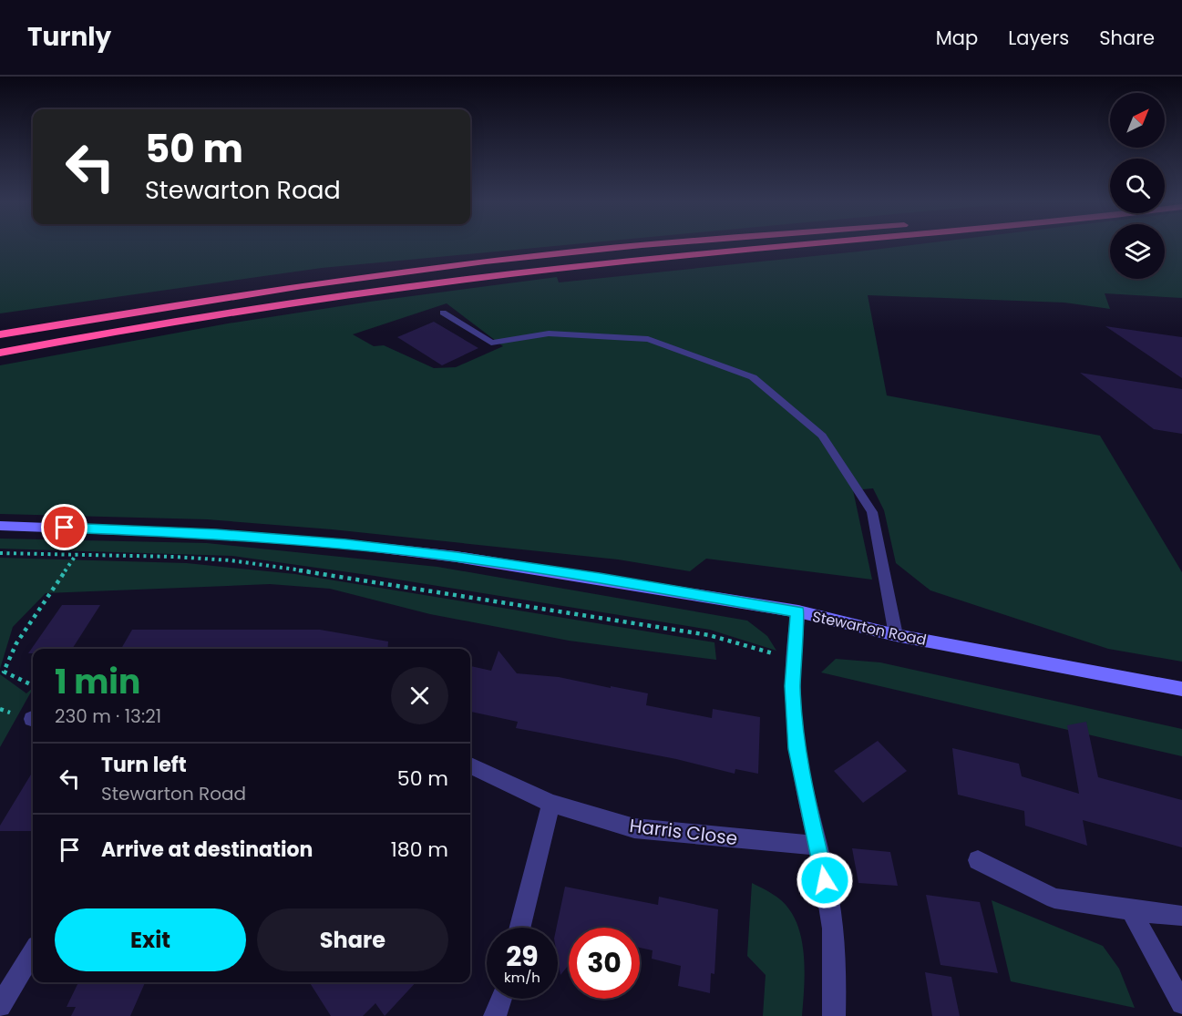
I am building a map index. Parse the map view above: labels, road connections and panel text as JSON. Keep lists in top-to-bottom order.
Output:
{
  "streets": {
    "main road": ["Stewarton Road"],
    "street": ["Harris Close"]
  },
  "north": "top right",
  "page": {
    "header": "Turnly",
    "nav": ["Map", "Layers", "Share"],
    "turn": ["50 m", "Stewarton Road"],
    "heading": ["1 min", "230 m · 13:21"],
    "list": [
      {
        "name": "Turn left",
        "note": "Stewarton Road",
        "value": "50 m"
      },
      {
        "name": "Arrive at destination",
        "value": "180 m"
      }
    ],
    "buttons": ["Exit", "Share"],
    "speed": "29 km/h",
    "limit": "30"
  }
}
